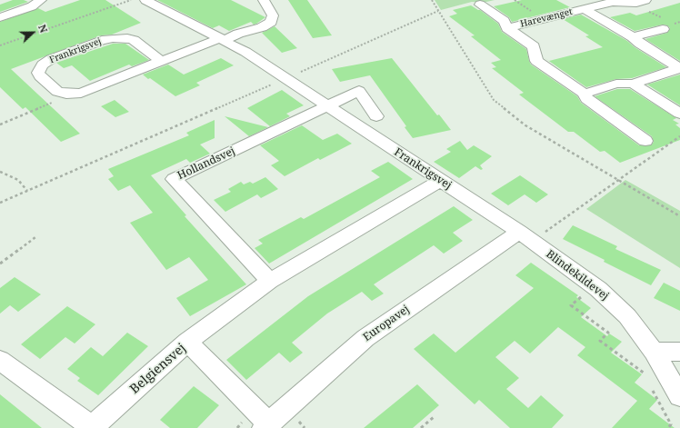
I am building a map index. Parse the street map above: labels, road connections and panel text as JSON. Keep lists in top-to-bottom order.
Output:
{
  "streets": {
    "street": [
      "Harevænget",
      "Frankrigsvej",
      "Hollandsvej",
      "Blindekildevej",
      "Europavej",
      "Belgiensvej"
    ]
  },
  "crossings": [
    ["Frankrigsvej", "Hollandsvej"],
    ["Frankrigsvej", "Blindekildevej"],
    ["Frankrigsvej", "Europavej"],
    ["Blindekildevej", "Europavej"],
    ["Europavej", "Belgiensvej"]
  ],
  "north": "right"
}
